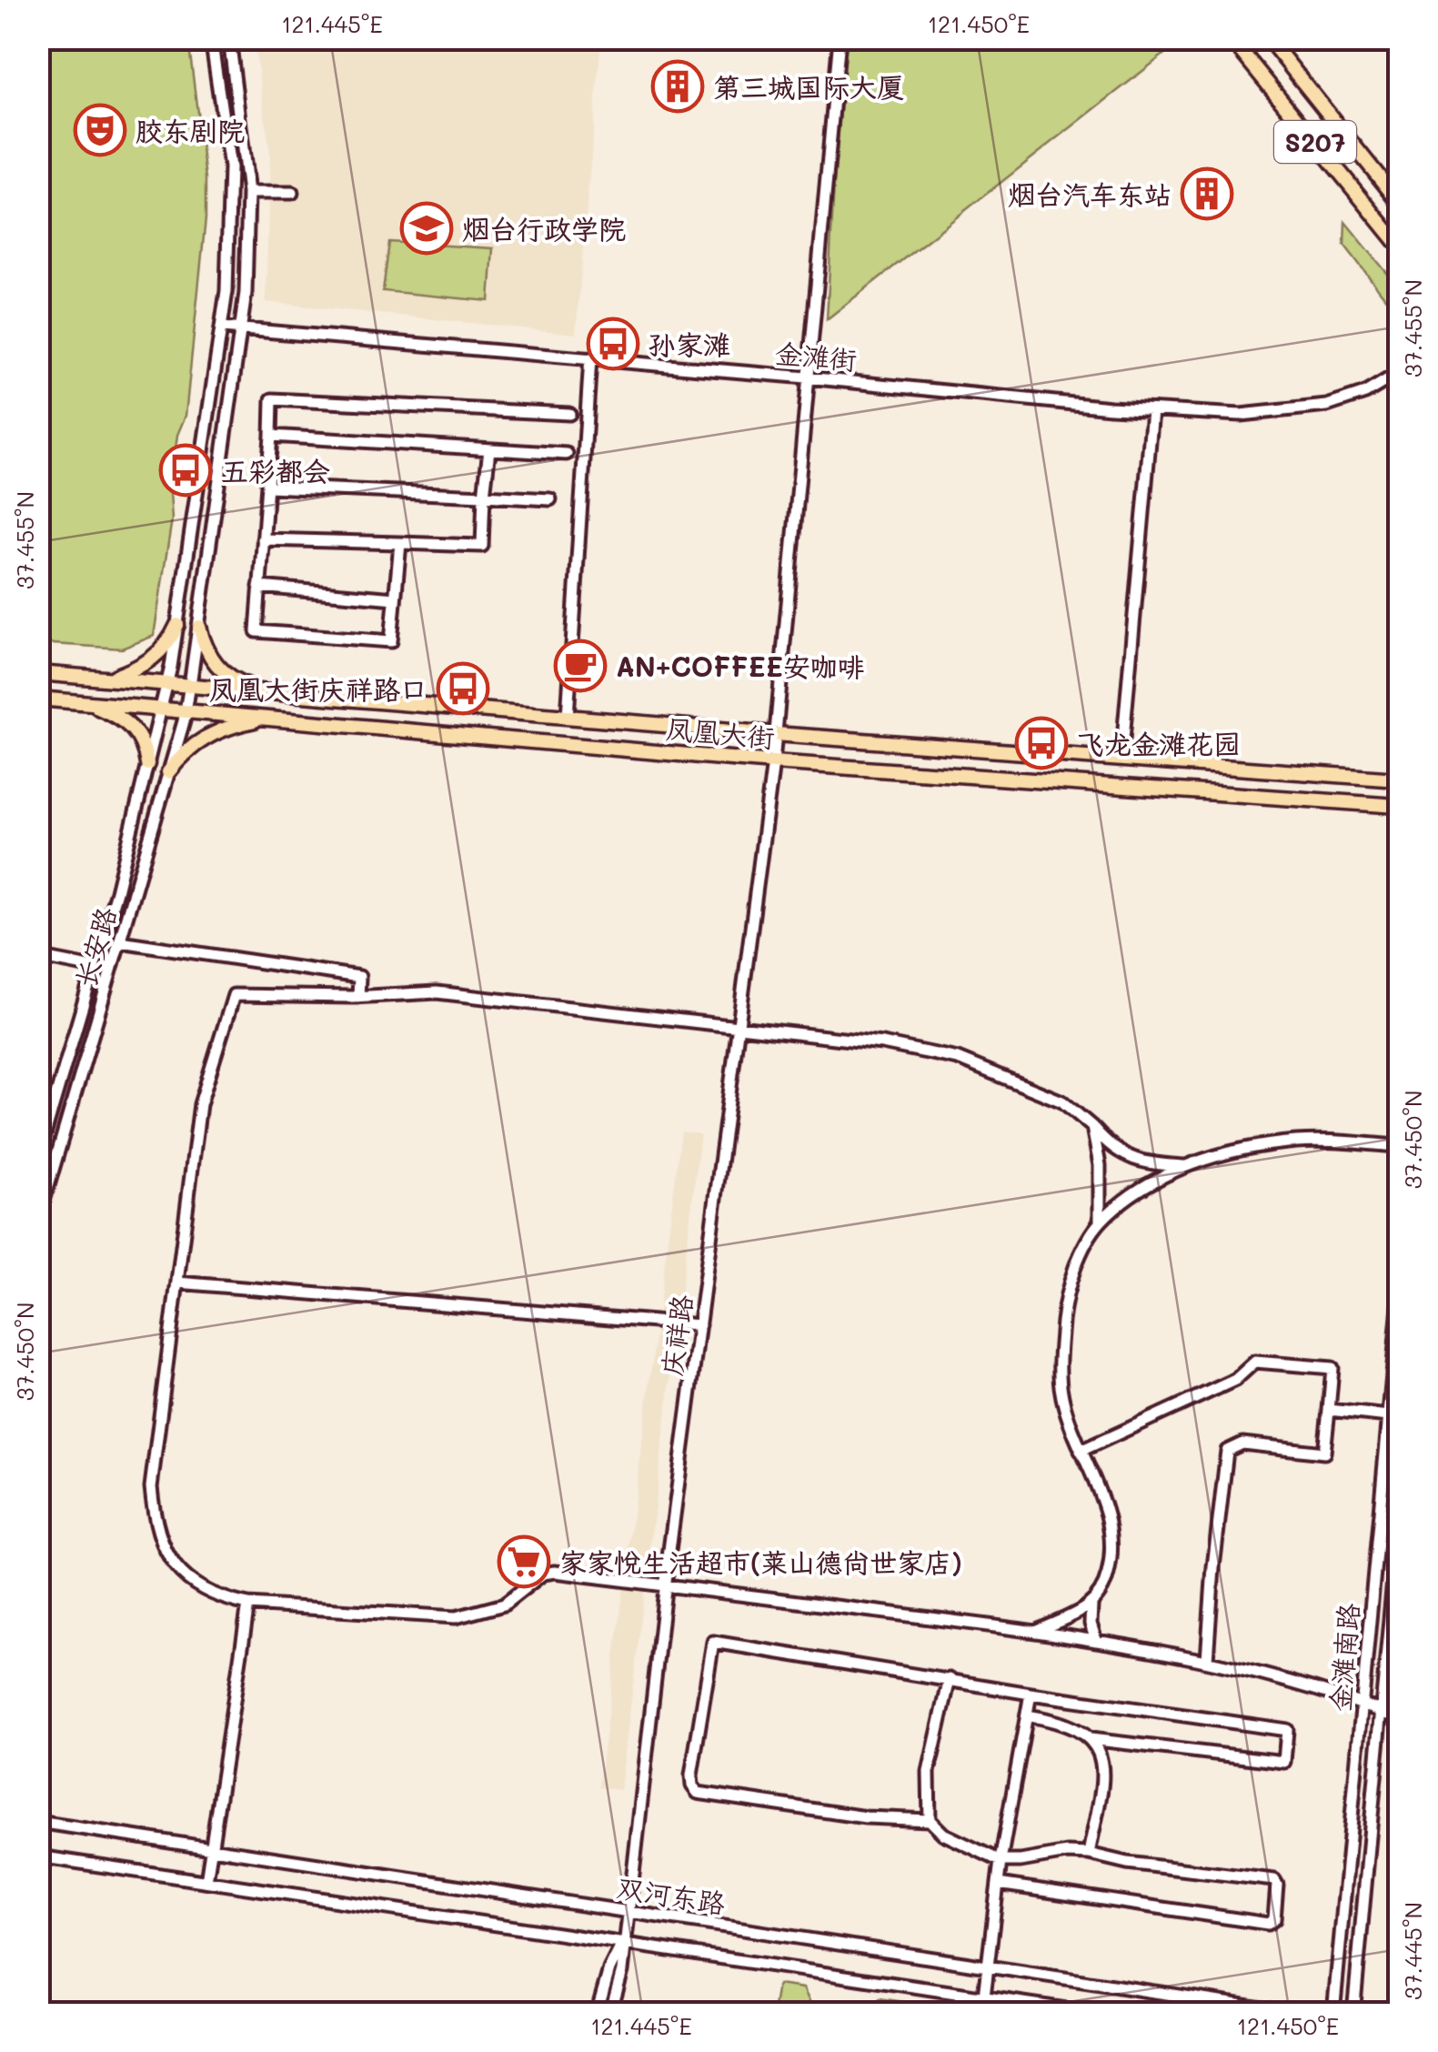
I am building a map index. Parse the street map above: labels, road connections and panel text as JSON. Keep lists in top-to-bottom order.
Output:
{
  "streets": {
    "main road": ["S207", "凤凰大街"],
    "street": [
      "金滩街",
      "长安路",
      "庆祥路",
      "金滩南路",
      "双河东路"
    ]
  },
  "crossings": [
    ["金滩街", "长安路"],
    ["金滩街", "庆祥路"],
    ["凤凰大街", "长安路"],
    ["凤凰大街", "庆祥路"],
    ["庆祥路", "双河东路"]
  ],
  "places": {
    "building": ["第三城国际大厦", "烟台汽车东站"],
    "theatre": ["胶东剧院"],
    "school or university": ["烟台行政学院"],
    "bus stop": [
      "孙家滩",
      "五彩都会",
      "凤凰大街庆祥路口",
      "飞龙金滩花园"
    ],
    "cafe": ["AN+COFFEE安咖啡"],
    "supermarket": ["家家悦生活超市(莱山德尚世家店)"]
  },
  "coordinates": [
    "121.445°E",
    "121.450°E",
    "37.455°N",
    "37.450°N",
    "37.445°N"
  ]
}
